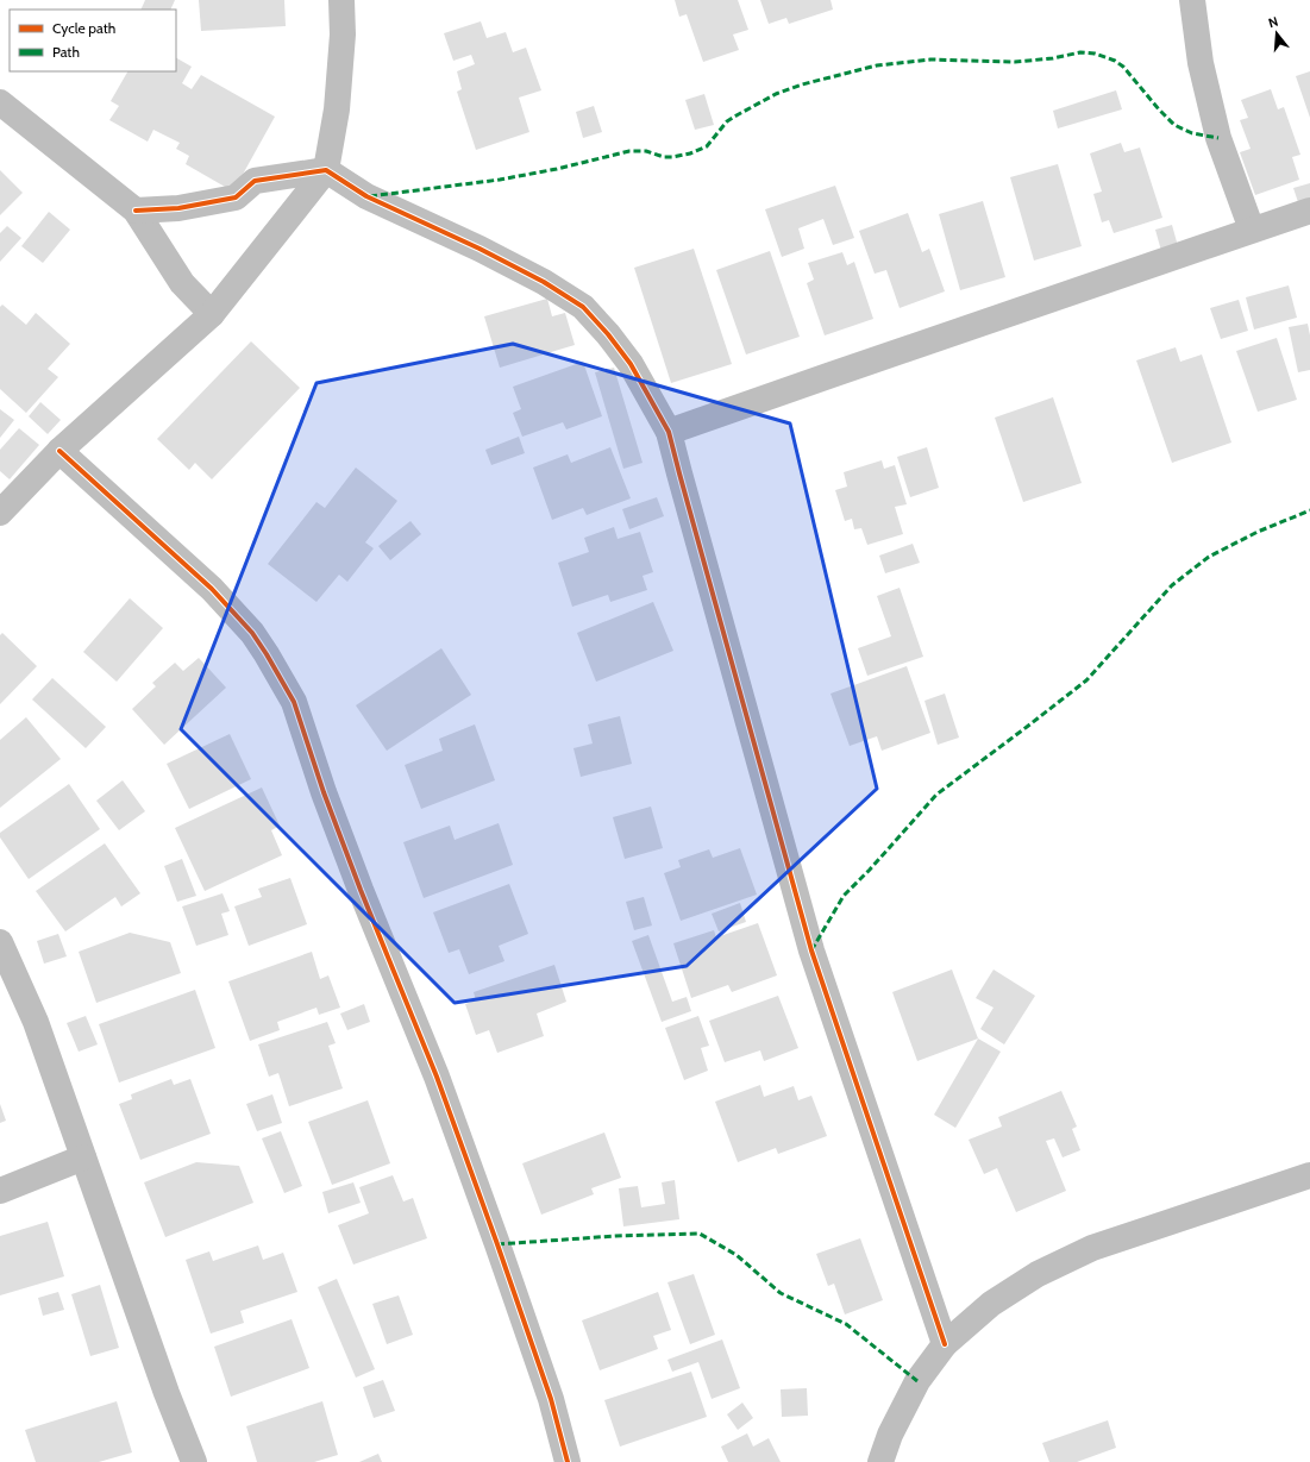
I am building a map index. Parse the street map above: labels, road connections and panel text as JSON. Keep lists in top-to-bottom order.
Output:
{
  "legend": ["Cycle path", "Path"],
  "north": "top"
}
